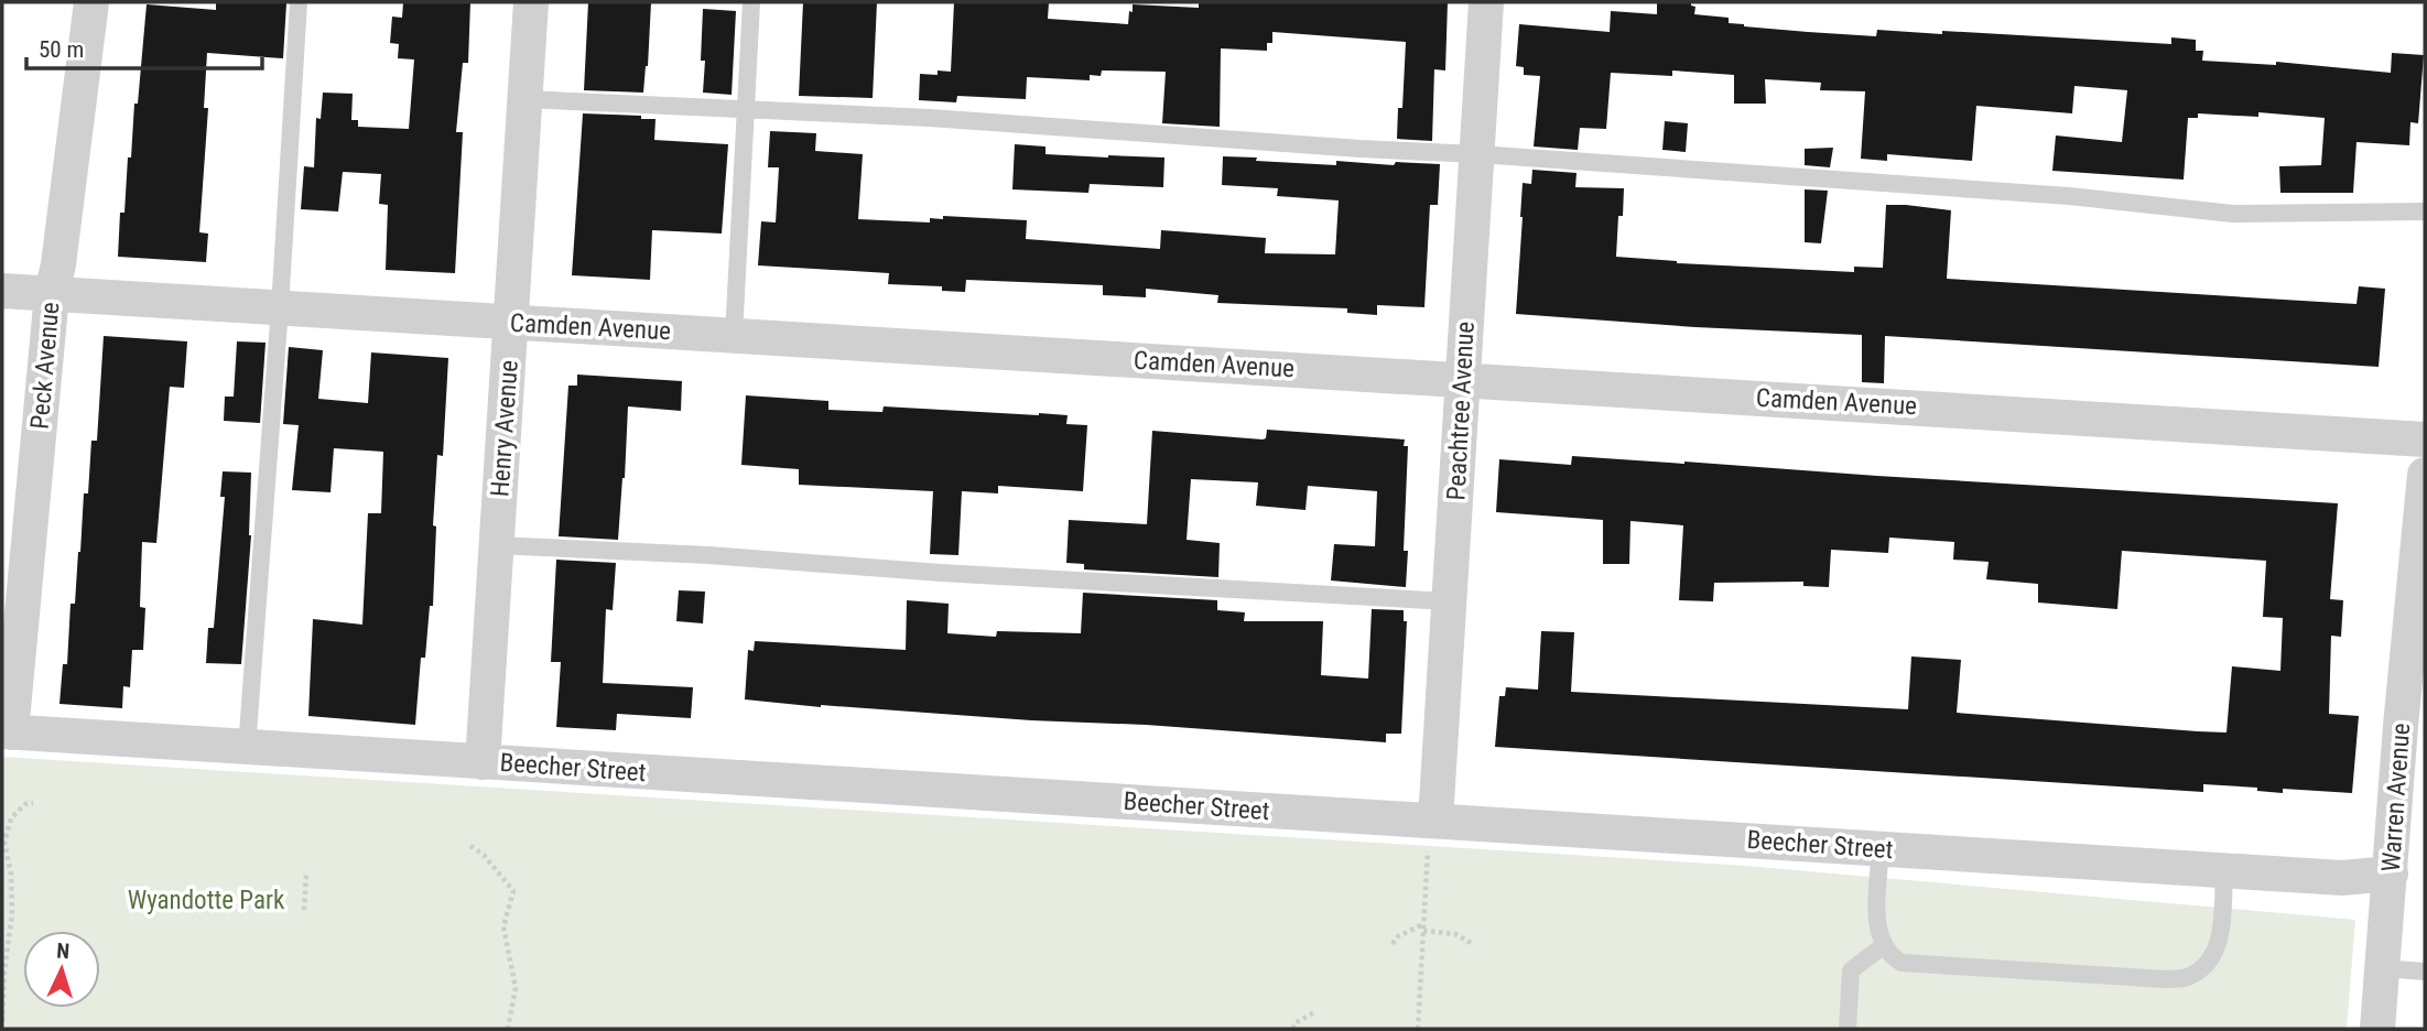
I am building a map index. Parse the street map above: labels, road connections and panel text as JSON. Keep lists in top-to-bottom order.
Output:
{
  "streets": {
    "street": [
      "Camden Avenue",
      "Peck Avenue",
      "Peachtree Avenue",
      "Henry Avenue",
      "Beecher Street",
      "Warren Avenue"
    ]
  },
  "crossings": [
    ["Camden Avenue", "Peck Avenue"],
    ["Camden Avenue", "Peachtree Avenue"],
    ["Camden Avenue", "Henry Avenue"],
    ["Peck Avenue", "Beecher Street"],
    ["Peachtree Avenue", "Beecher Street"],
    ["Henry Avenue", "Beecher Street"],
    ["Beecher Street", "Warren Avenue"]
  ],
  "parks": ["Wyandotte Park"],
  "scale_bar": "50 m",
  "north": "top"
}
